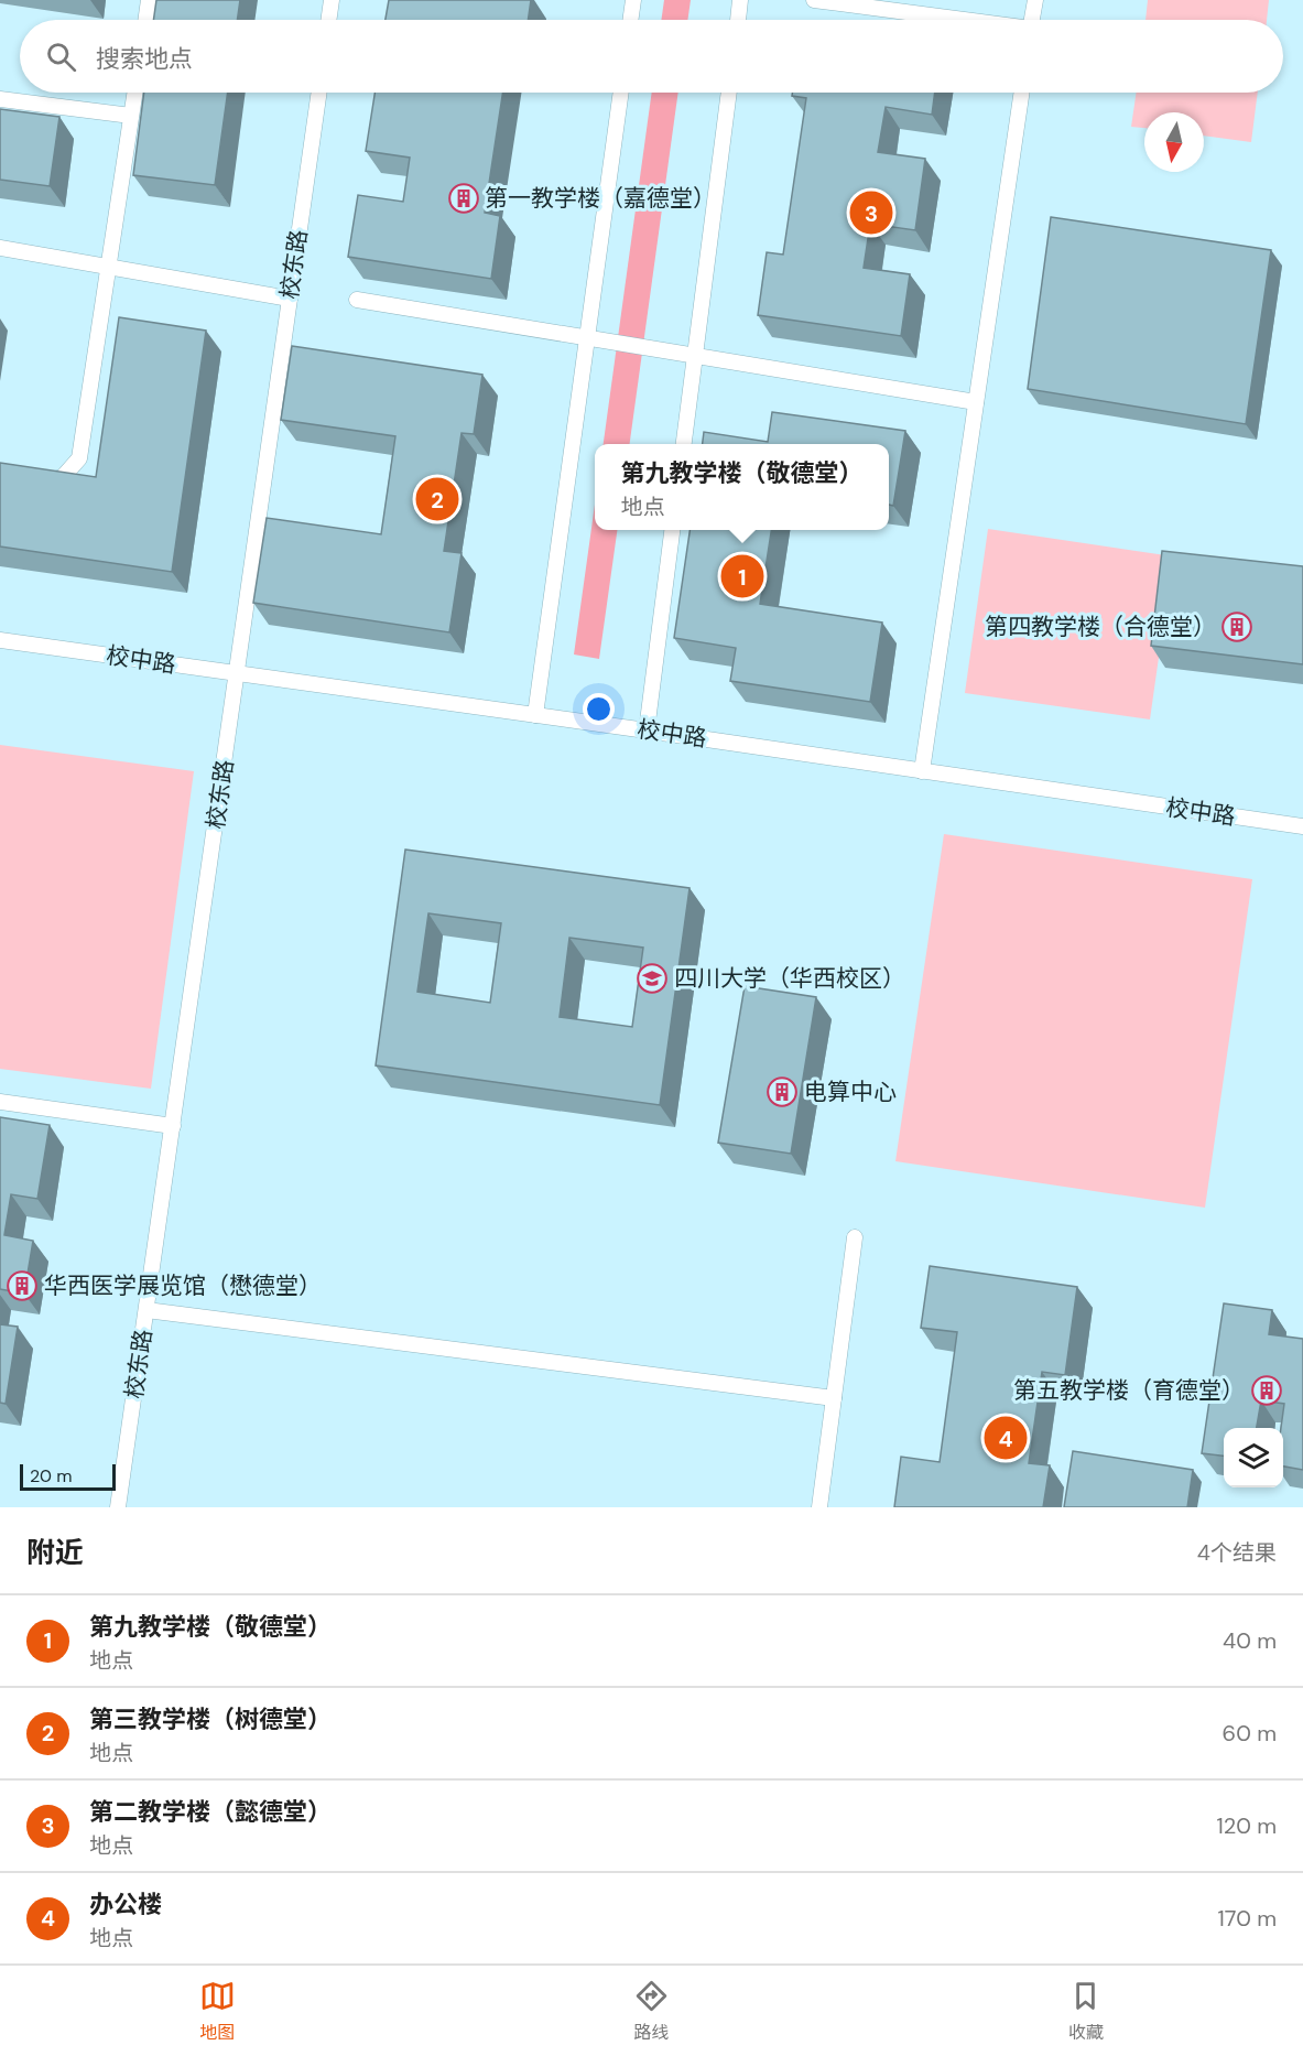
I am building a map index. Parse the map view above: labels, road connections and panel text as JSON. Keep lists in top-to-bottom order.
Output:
{
  "streets": {
    "lane": ["校东路", "校中路"]
  },
  "crossings": [
    ["校东路", "校中路"]
  ],
  "places": {
    "building": [
      "第一教学楼（嘉德堂）",
      "第四教学楼（合德堂）",
      "电算中心",
      "华西医学展览馆（懋德堂）",
      "第五教学楼（育德堂）"
    ],
    "school or university": ["四川大学（华西校区）"]
  },
  "scale_bar": "20 m",
  "north": "bottom",
  "page": {
    "search": "搜索地点",
    "pins": [
      "3",
      "2",
      "1",
      "4"
    ],
    "popup": ["第九教学楼（敬德堂）", "地点"],
    "scale": "20 m",
    "heading": ["附近", "4个结果"],
    "list": [
      {
        "mark": "1",
        "name": "第九教学楼（敬德堂）",
        "note": "地点",
        "value": "40 m"
      },
      {
        "mark": "2",
        "name": "第三教学楼（树德堂）",
        "note": "地点",
        "value": "60 m"
      },
      {
        "mark": "3",
        "name": "第二教学楼（懿德堂）",
        "note": "地点",
        "value": "120 m"
      },
      {
        "mark": "4",
        "name": "办公楼",
        "note": "地点",
        "value": "170 m"
      }
    ],
    "nav": ["地图", "路线", "收藏"]
  }
}
